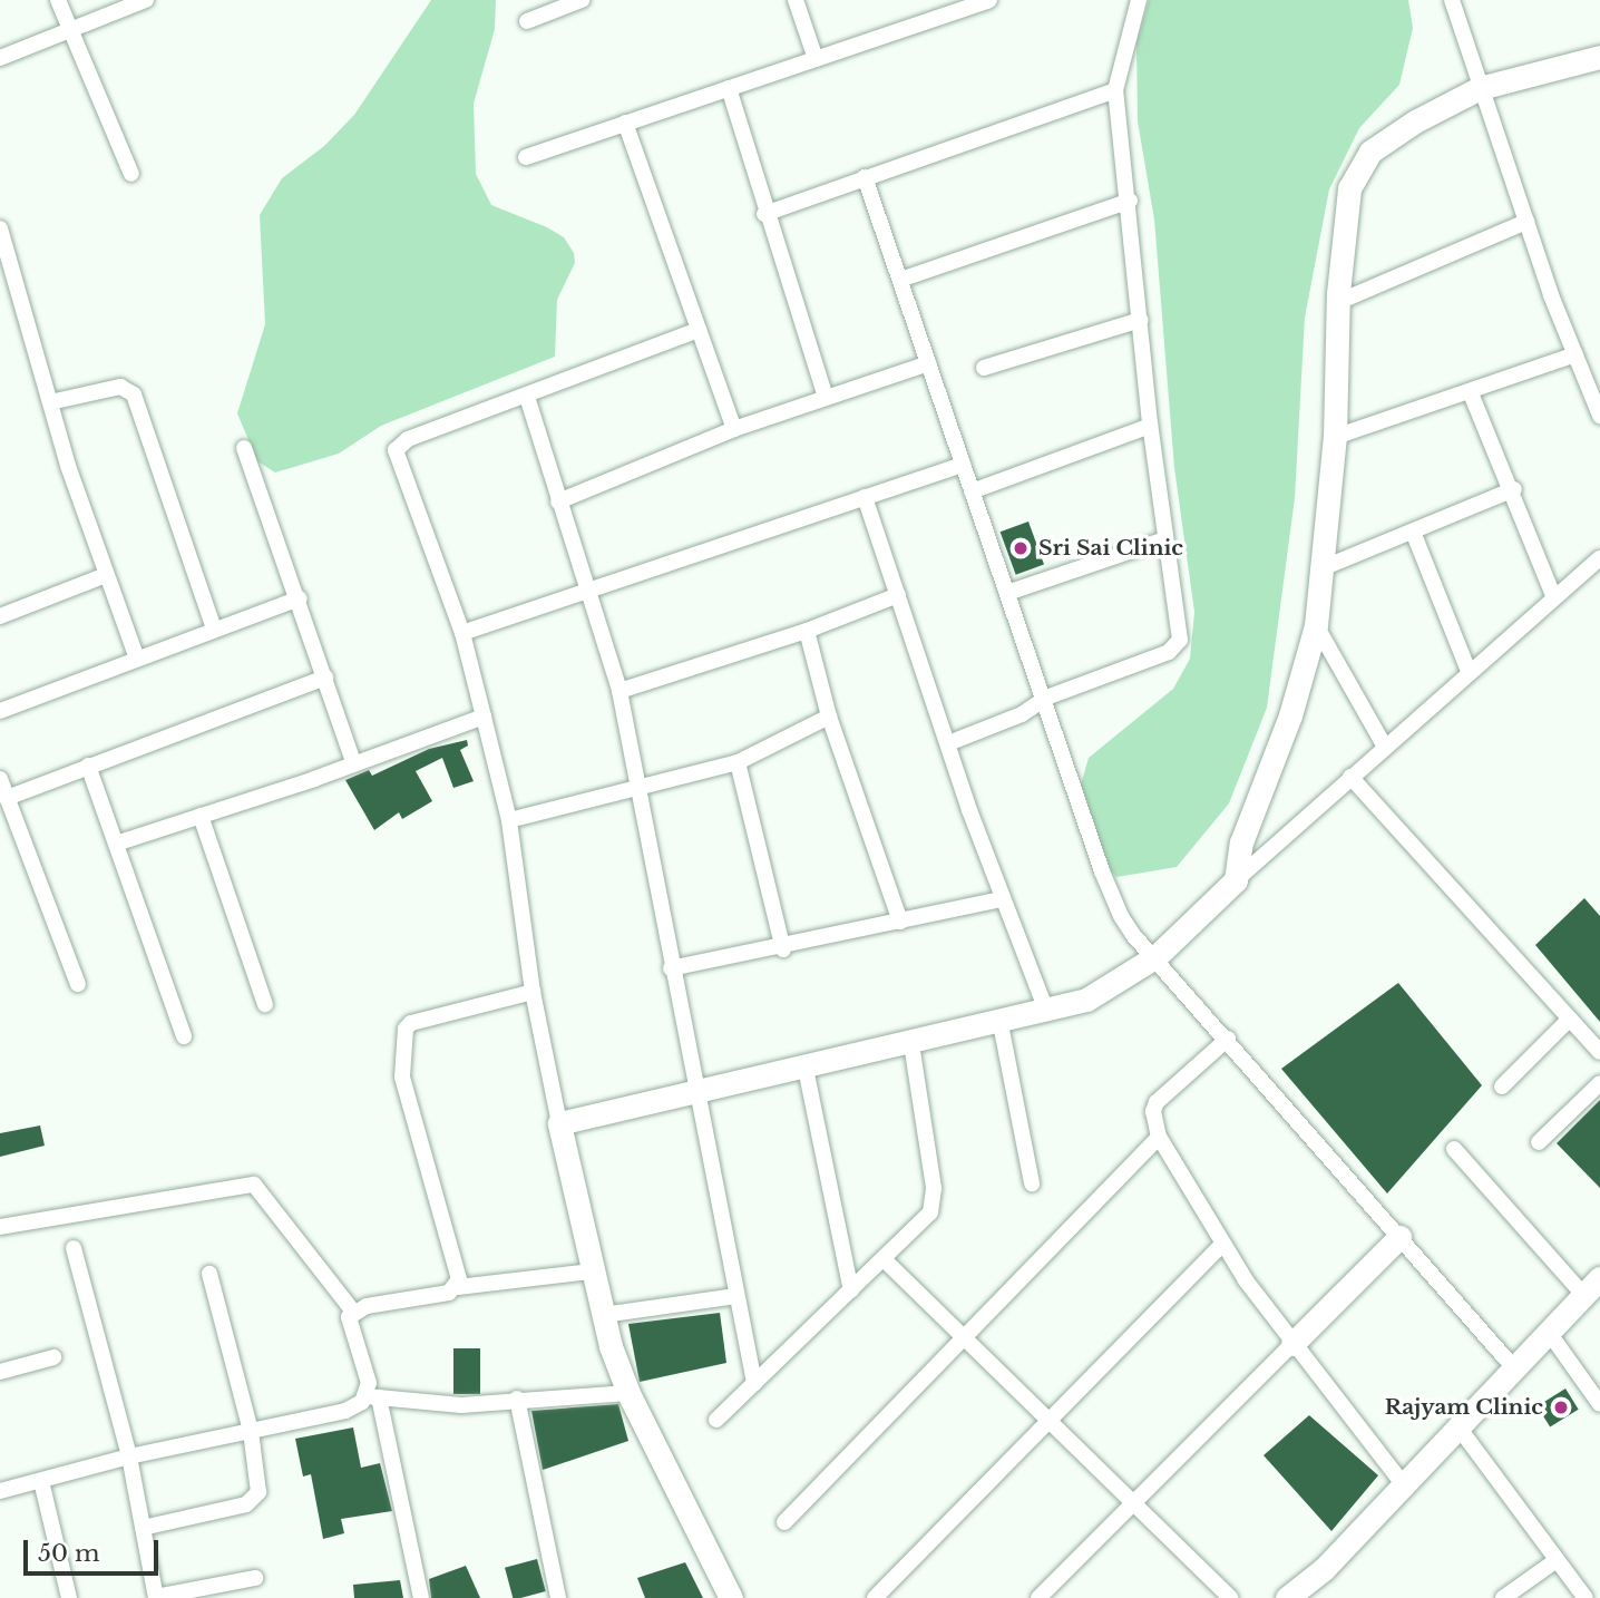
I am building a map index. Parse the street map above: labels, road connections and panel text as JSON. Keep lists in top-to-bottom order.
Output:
{
  "places": ["Sri Sai Clinic", "Rajyam Clinic"],
  "scale_bar": "50 m"
}
